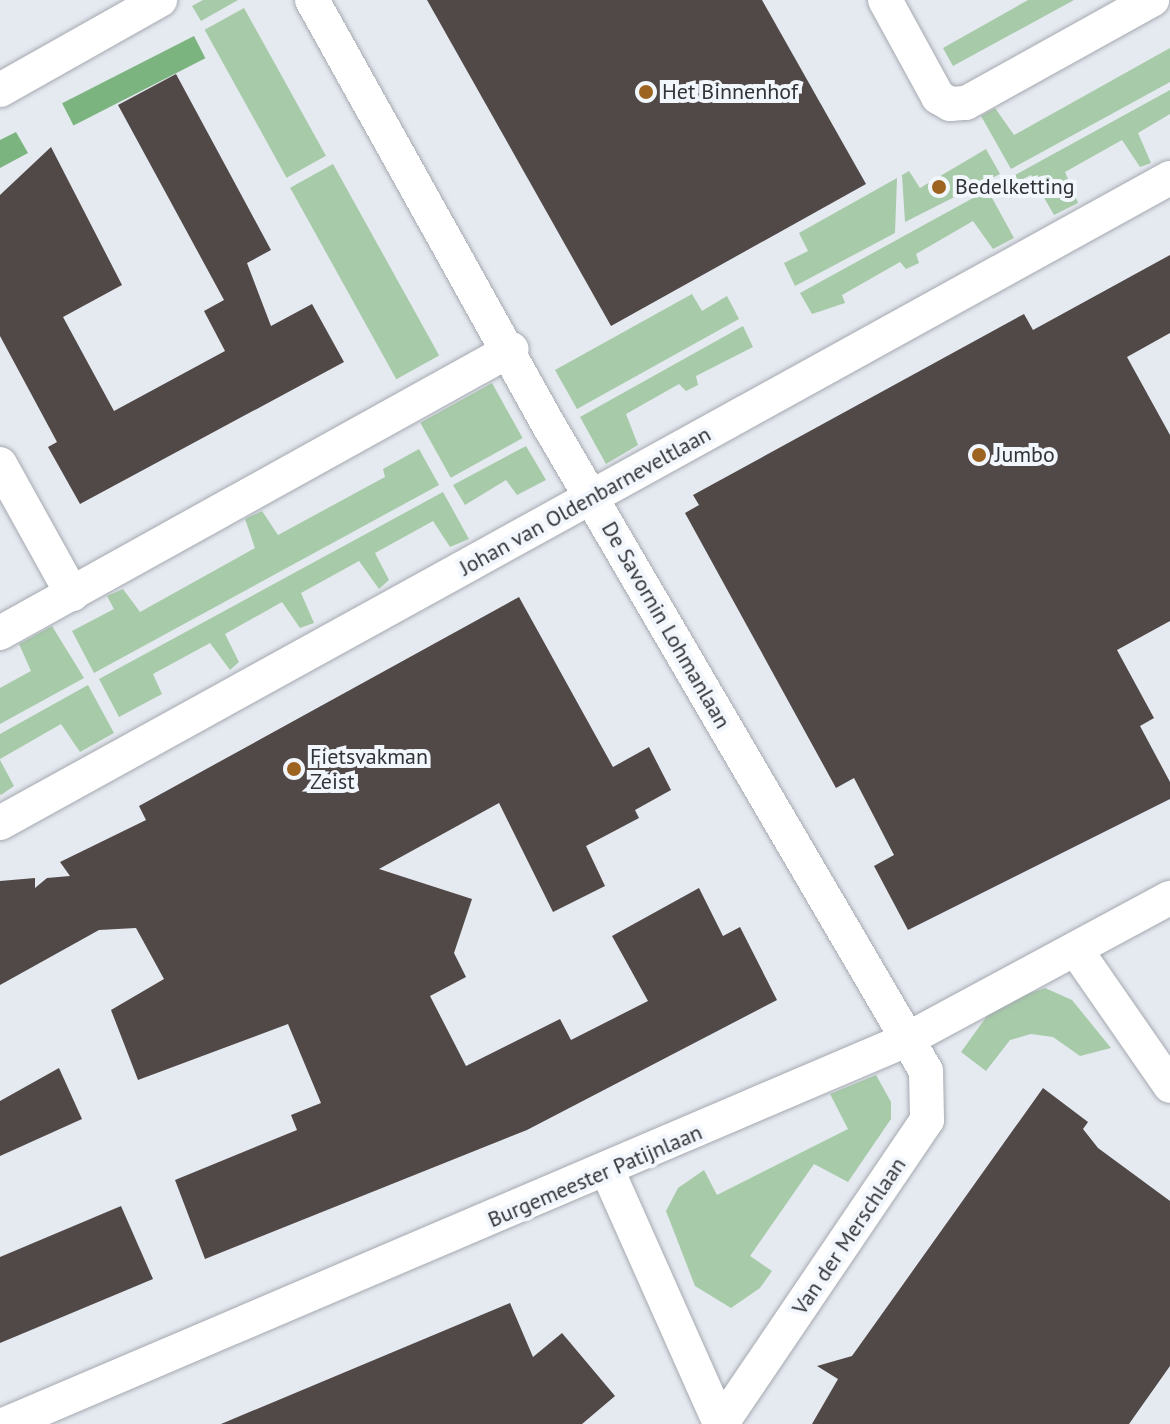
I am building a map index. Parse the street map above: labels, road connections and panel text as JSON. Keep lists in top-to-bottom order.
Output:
{
  "streets": {
    "street": [
      "Johan van Oldenbarneveltlaan",
      "De Savornin Lohmanlaan",
      "Burgemeester Patijnlaan",
      "Van der Merschlaan"
    ]
  },
  "crossings": [
    ["Johan van Oldenbarneveltlaan", "De Savornin Lohmanlaan"],
    ["De Savornin Lohmanlaan", "Burgemeester Patijnlaan"],
    ["De Savornin Lohmanlaan", "Van der Merschlaan"],
    ["Burgemeester Patijnlaan", "Van der Merschlaan"]
  ],
  "places": [
    "Het Binnenhof",
    "Bedelketting",
    "Jumbo",
    "Fietsvakman Zeist"
  ]
}
